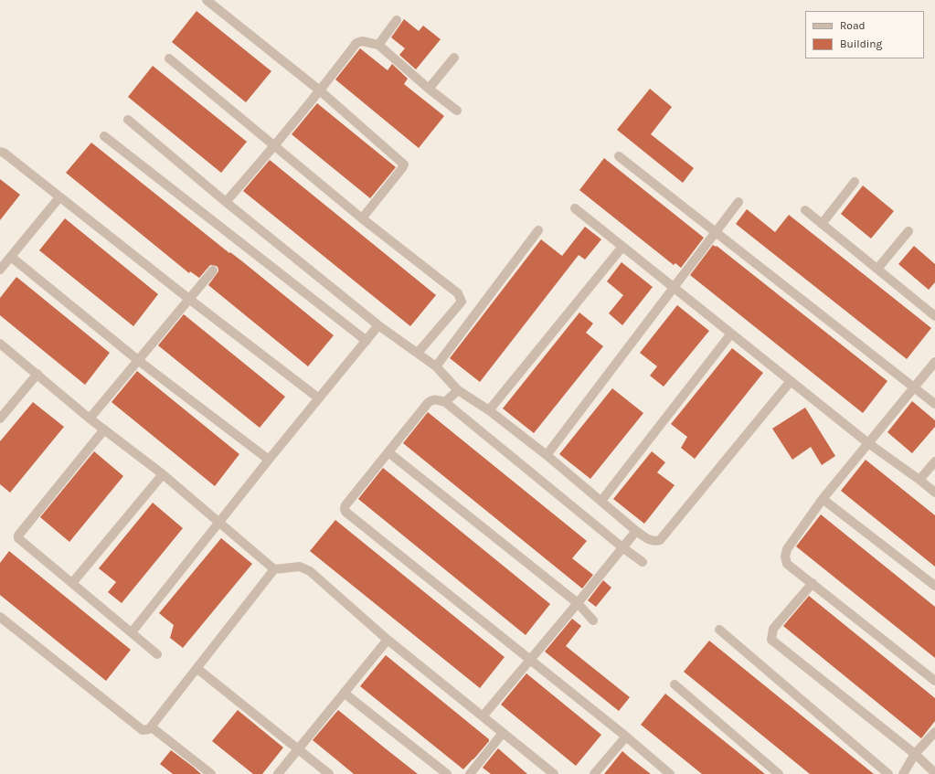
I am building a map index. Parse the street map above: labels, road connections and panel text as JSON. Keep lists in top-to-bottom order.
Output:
{
  "legend": ["Road", "Building"]
}
